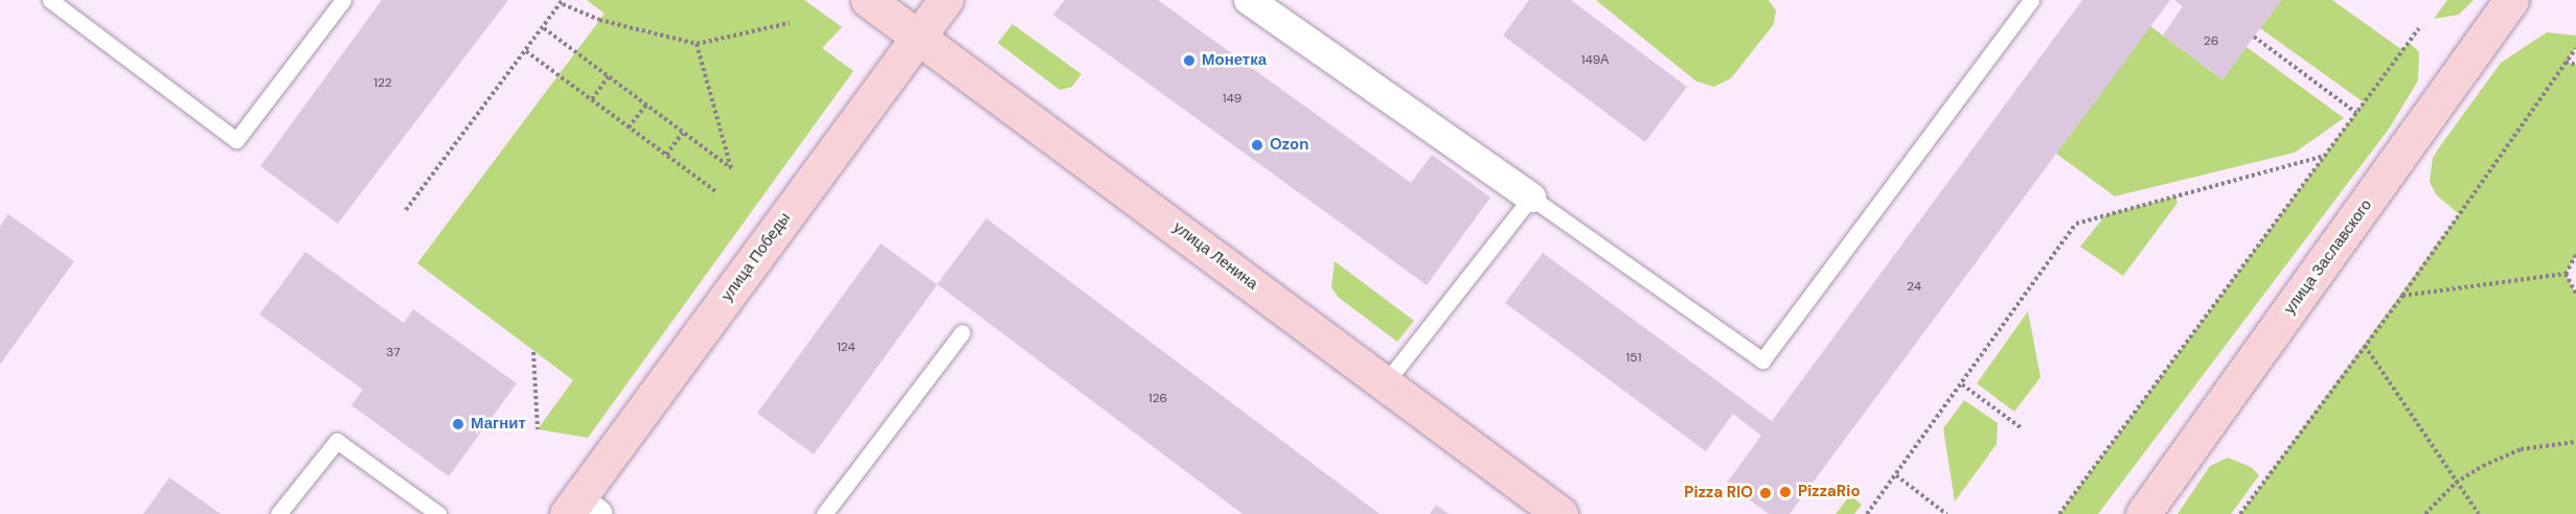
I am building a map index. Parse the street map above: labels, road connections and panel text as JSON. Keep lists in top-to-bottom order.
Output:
{
  "streets": {
    "main road": ["улица Ленина", "улица Победы", "улица Заславского"]
  },
  "crossings": [
    ["улица Ленина", "улица Победы"]
  ],
  "places": [
    "Монетка",
    "Ozon",
    "Магнит",
    "PizzaRio",
    "Pizza RIO"
  ],
  "house_numbers": [
    "26",
    "149А",
    "122",
    "149",
    "24",
    "124",
    "37",
    "151",
    "126"
  ]
}
